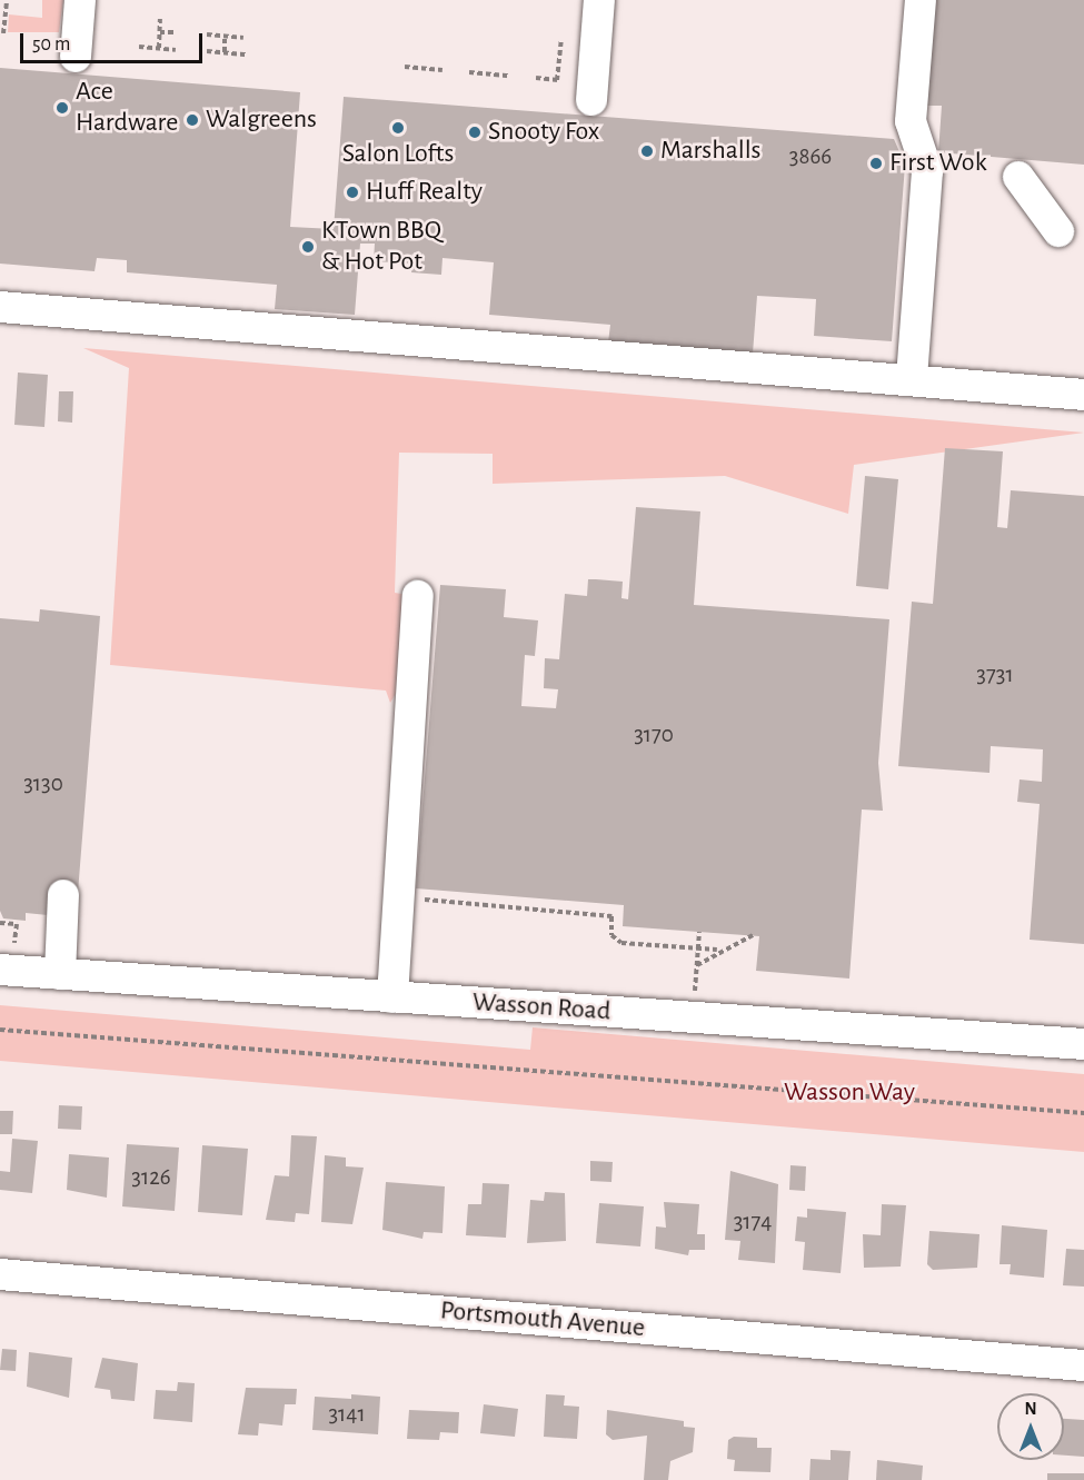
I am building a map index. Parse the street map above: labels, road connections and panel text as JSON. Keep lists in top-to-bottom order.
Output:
{
  "streets": {
    "street": ["Wasson Road", "Portsmouth Avenue"]
  },
  "parks": ["Wasson Way"],
  "places": [
    "Ace Hardware",
    "Walgreens",
    "Salon Lofts",
    "Snooty Fox",
    "Marshalls",
    "First Wok",
    "Huff Realty",
    "KTown BBQ & Hot Pot"
  ],
  "house_numbers": [
    "3866",
    "3731",
    "3170",
    "3130",
    "3126",
    "3174",
    "3141"
  ],
  "scale_bar": "50 m",
  "north": "top"
}
